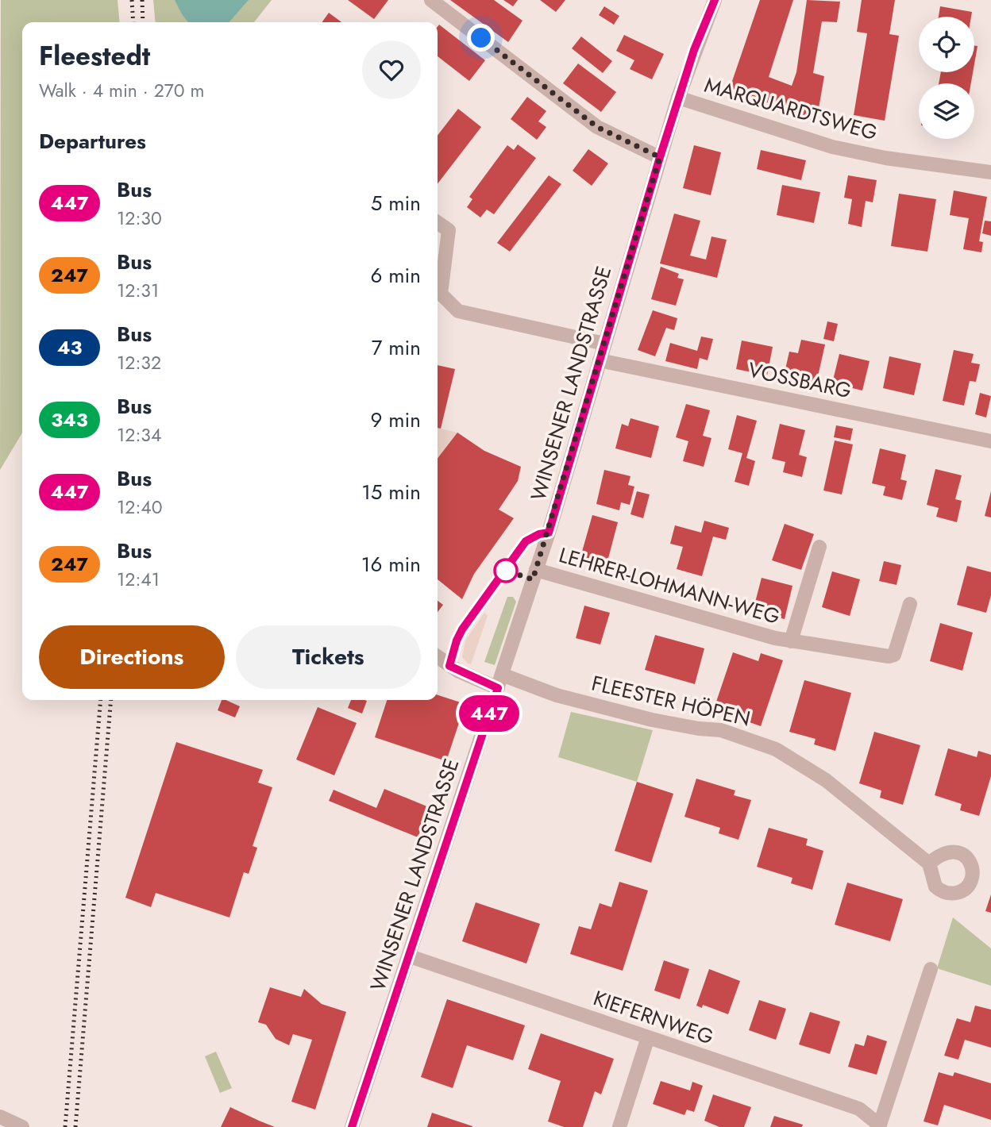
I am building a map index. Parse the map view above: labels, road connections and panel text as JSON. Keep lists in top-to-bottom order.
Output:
{
  "streets": {
    "street": [
      "MARQUARDTSWEG",
      "VOSSBARG",
      "WINSENER LANDSTRASSE",
      "LEHRER-LOHMANN-WEG",
      "FLEESTER HÖPEN",
      "KIEFERNWEG"
    ]
  },
  "crossings": [
    ["MARQUARDTSWEG", "WINSENER LANDSTRASSE"],
    ["VOSSBARG", "WINSENER LANDSTRASSE"],
    ["WINSENER LANDSTRASSE", "LEHRER-LOHMANN-WEG"],
    ["WINSENER LANDSTRASSE", "FLEESTER HÖPEN"],
    ["WINSENER LANDSTRASSE", "KIEFERNWEG"]
  ],
  "lines": ["bus line 447"],
  "page": {
    "on_map": "447",
    "heading": [
      ["Fleestedt", "Walk · 4 min · 270 m"],
      "Departures"
    ],
    "list": [
      {
        "mark": "447",
        "name": "Bus",
        "note": "12:30",
        "value": "5 min"
      },
      {
        "mark": "247",
        "name": "Bus",
        "note": "12:31",
        "value": "6 min"
      },
      {
        "mark": "43",
        "name": "Bus",
        "note": "12:32",
        "value": "7 min"
      },
      {
        "mark": "343",
        "name": "Bus",
        "note": "12:34",
        "value": "9 min"
      },
      {
        "mark": "447",
        "name": "Bus",
        "note": "12:40",
        "value": "15 min"
      },
      {
        "mark": "247",
        "name": "Bus",
        "note": "12:41",
        "value": "16 min"
      }
    ],
    "buttons": ["Directions", "Tickets"]
  }
}
